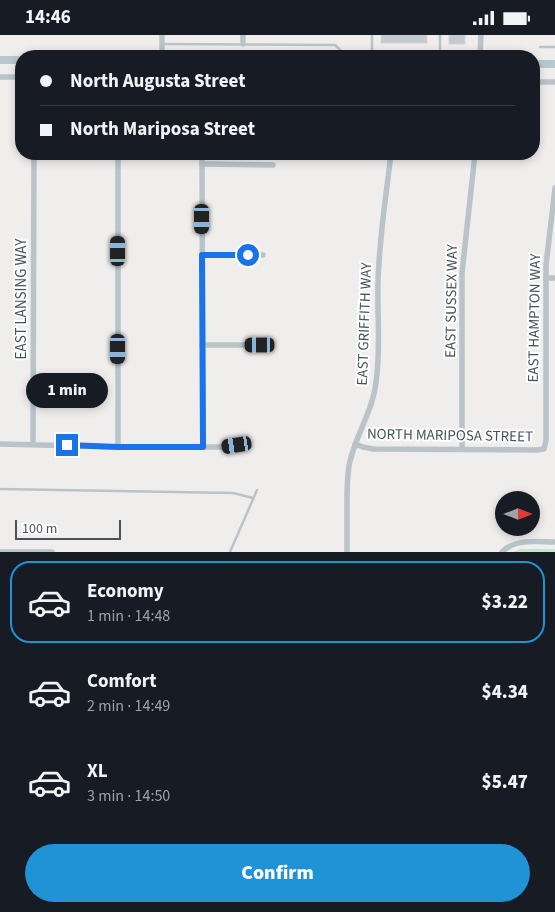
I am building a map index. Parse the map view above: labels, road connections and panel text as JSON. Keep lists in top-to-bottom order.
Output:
{
  "streets": {
    "street": [
      "EAST LANSING WAY",
      "EAST SUSSEX WAY",
      "EAST HAMPTON WAY",
      "EAST GRIFFITH WAY",
      "NORTH MARIPOSA STREET"
    ]
  },
  "crossings": [
    ["EAST SUSSEX WAY", "NORTH MARIPOSA STREET"],
    ["EAST HAMPTON WAY", "NORTH MARIPOSA STREET"],
    ["EAST GRIFFITH WAY", "NORTH MARIPOSA STREET"]
  ],
  "scale_bar": "100 m",
  "north": "right",
  "page": {
    "status": "14:46",
    "banner": ["North Augusta Street", "North Mariposa Street"],
    "bubble": "1 min",
    "scale": "100 m",
    "list": [
      {
        "name": "Economy",
        "note": "1 min · 14:48",
        "value": "$3.22"
      },
      {
        "name": "Comfort",
        "note": "2 min · 14:49",
        "value": "$4.34"
      },
      {
        "name": "XL",
        "note": "3 min · 14:50",
        "value": "$5.47"
      }
    ],
    "buttons": "Confirm"
  }
}
